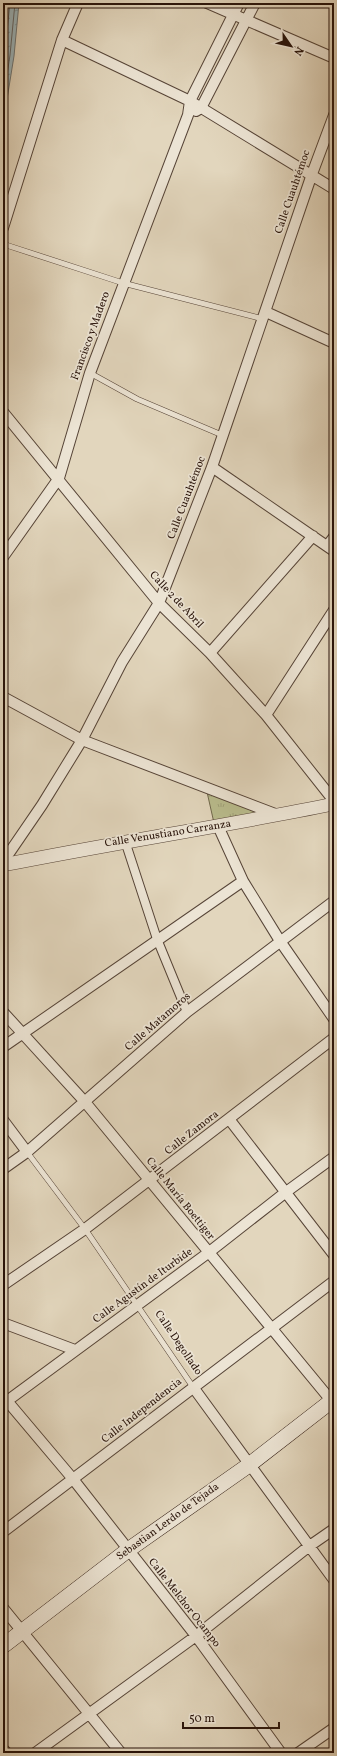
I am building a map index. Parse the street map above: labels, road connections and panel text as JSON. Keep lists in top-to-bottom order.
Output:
{
  "streets": {
    "main road": ["Sebastian Lerdo de Tejada"],
    "street": [
      "Calle Cuauhtémoc",
      "Francisco y Madero",
      "Calle 2 de Abril",
      "Calle Venustiano Carranza",
      "Calle Matamoros",
      "Calle Zamora",
      "Calle María Boettiger",
      "Calle Agustín de Iturbide",
      "Calle Degollado",
      "Calle Independencia",
      "Calle Melchor Ocampo"
    ]
  },
  "crossings": [
    ["Calle Cuauhtémoc", "Calle 2 de Abril"],
    ["Francisco y Madero", "Calle 2 de Abril"],
    ["Calle Matamoros", "Calle María Boettiger"],
    ["Calle Matamoros", "Calle Degollado"],
    ["Calle Zamora", "Calle María Boettiger"],
    ["Calle Zamora", "Calle Degollado"],
    ["Calle María Boettiger", "Calle Agustín de Iturbide"],
    ["Calle María Boettiger", "Calle Independencia"],
    ["Calle María Boettiger", "Sebastian Lerdo de Tejada"],
    ["Calle Agustín de Iturbide", "Calle Degollado"],
    ["Calle Agustín de Iturbide", "Calle Melchor Ocampo"],
    ["Calle Degollado", "Calle Independencia"],
    ["Calle Degollado", "Sebastian Lerdo de Tejada"],
    ["Calle Independencia", "Calle Melchor Ocampo"],
    ["Sebastian Lerdo de Tejada", "Calle Melchor Ocampo"]
  ],
  "scale_bar": "50 m",
  "north": "bottom right"
}
